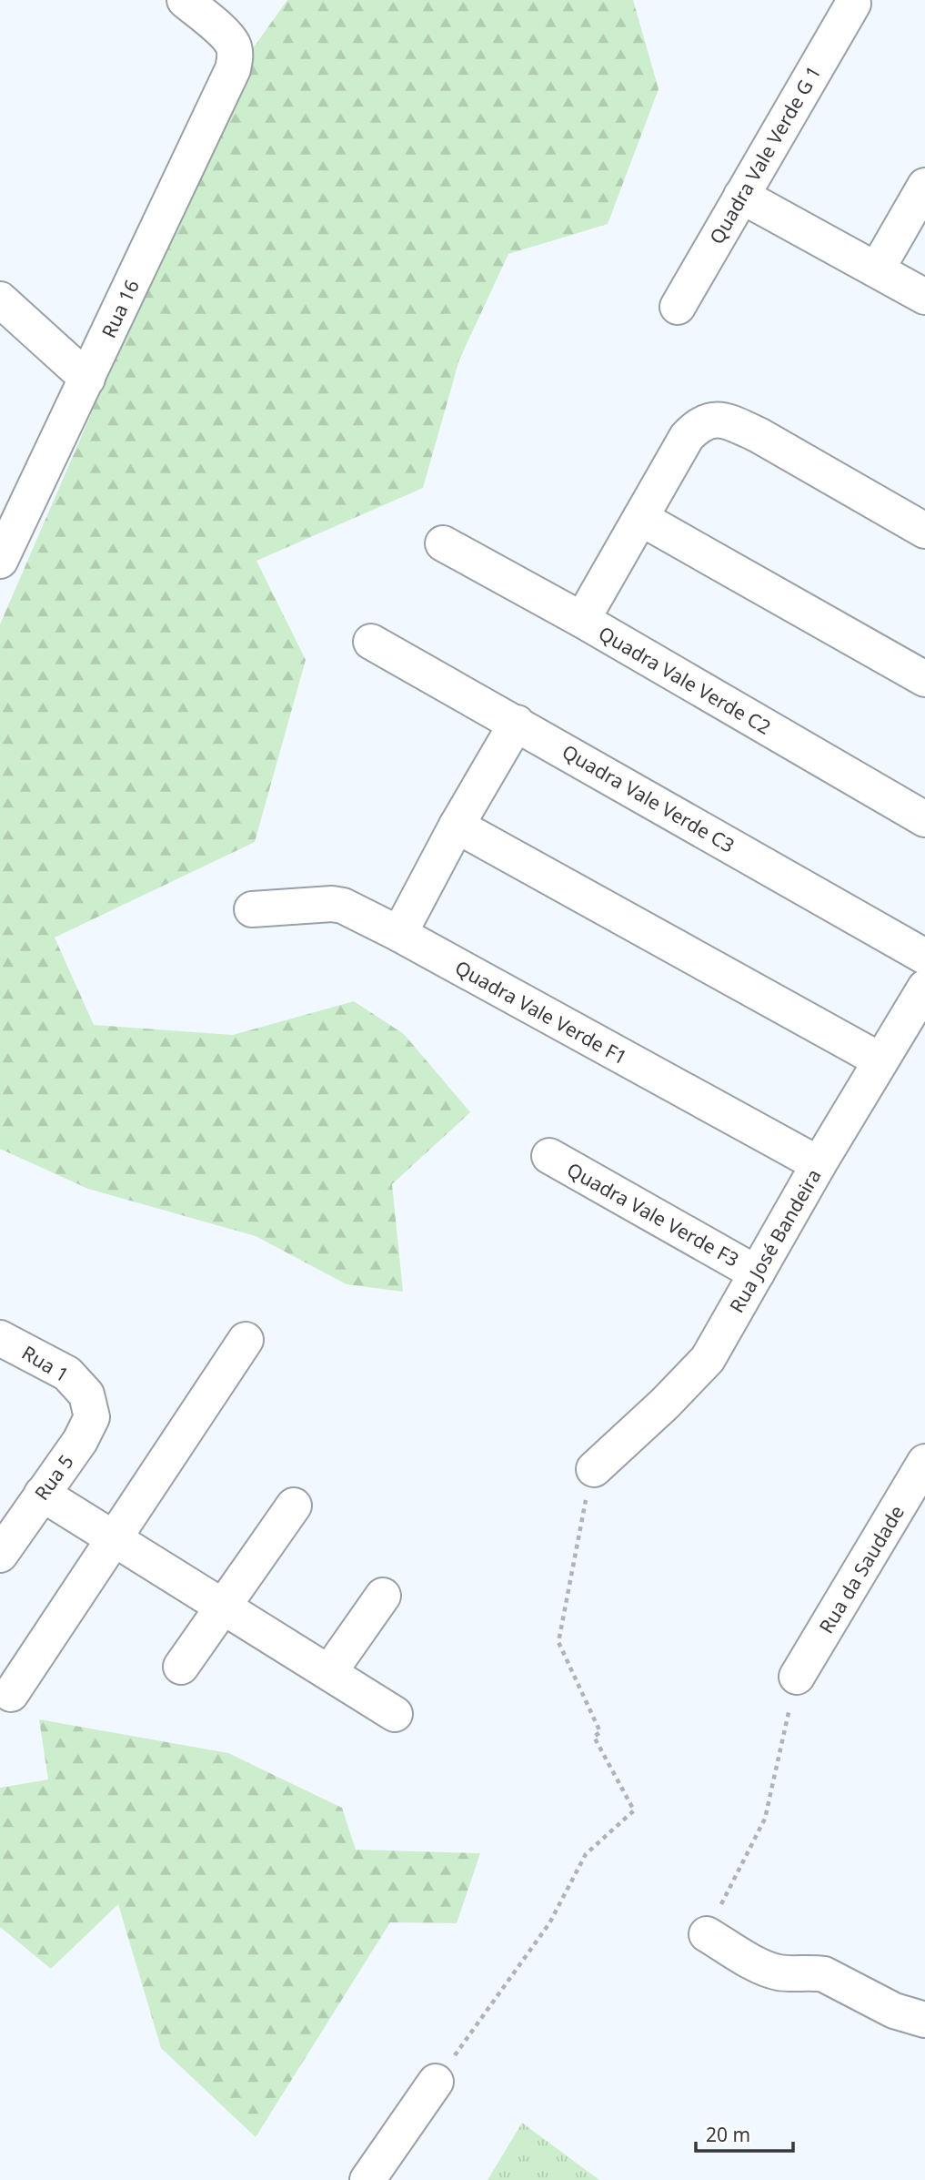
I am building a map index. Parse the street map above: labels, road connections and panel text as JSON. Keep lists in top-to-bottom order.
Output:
{
  "streets": {
    "street": [
      "Quadra Vale Verde G 1",
      "Rua 16",
      "Quadra Vale Verde C2",
      "Quadra Vale Verde C3",
      "Quadra Vale Verde F1",
      "Quadra Vale Verde F3",
      "Rua José Bandeira",
      "Rua 1",
      "Rua 5",
      "Rua da Saudade"
    ]
  },
  "crossings": [
    ["Quadra Vale Verde F1", "Rua José Bandeira"],
    ["Quadra Vale Verde F3", "Rua José Bandeira"],
    ["Rua 1", "Rua 5"]
  ],
  "scale_bar": "20 m"
}
